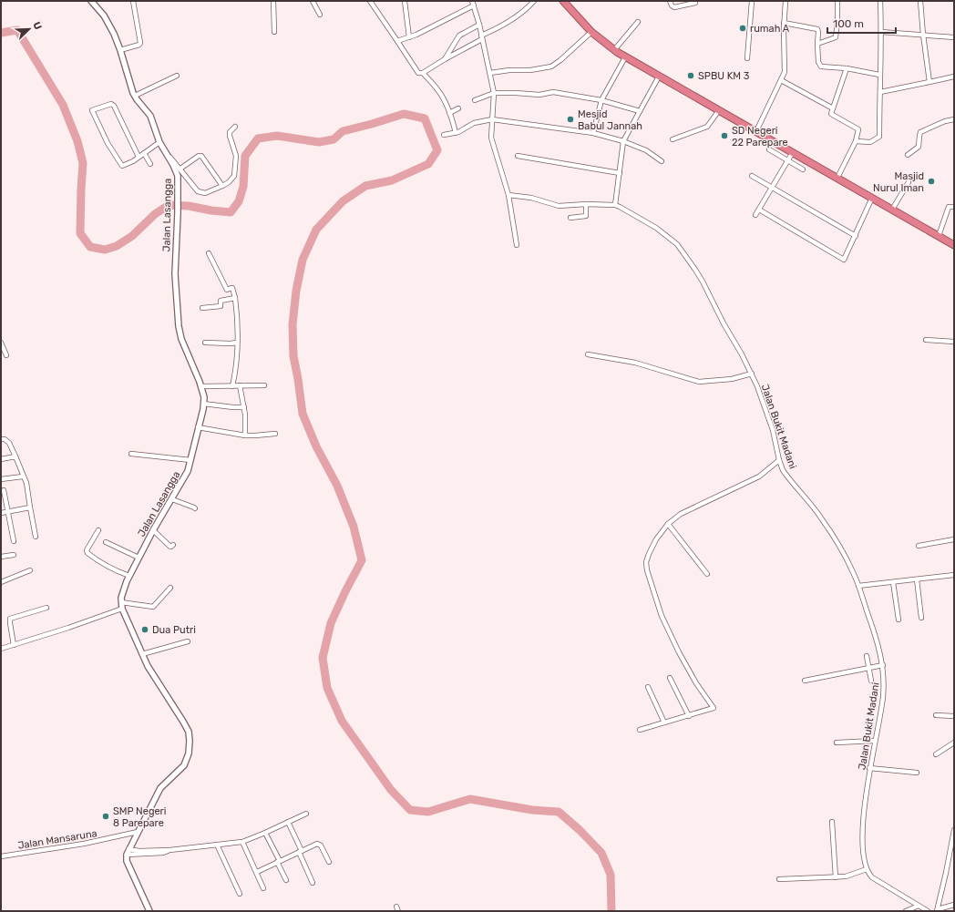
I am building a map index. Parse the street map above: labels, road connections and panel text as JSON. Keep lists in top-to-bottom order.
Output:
{
  "streets": {
    "street": ["Jalan Lasangga", "Jalan Bukit Madani", "Jalan Mansaruna"]
  },
  "crossings": [
    ["Jalan Lasangga", "Jalan Mansaruna"]
  ],
  "places": [
    "rumah A",
    "SPBU KM 3",
    "Mesjid Babul Jannah",
    "SD Negeri 22 Parepare",
    "Masjid Nurul Iman",
    "Dua Putri",
    "SMP Negeri 8 Parepare"
  ],
  "scale_bar": "100 m",
  "north": "top right"
}
